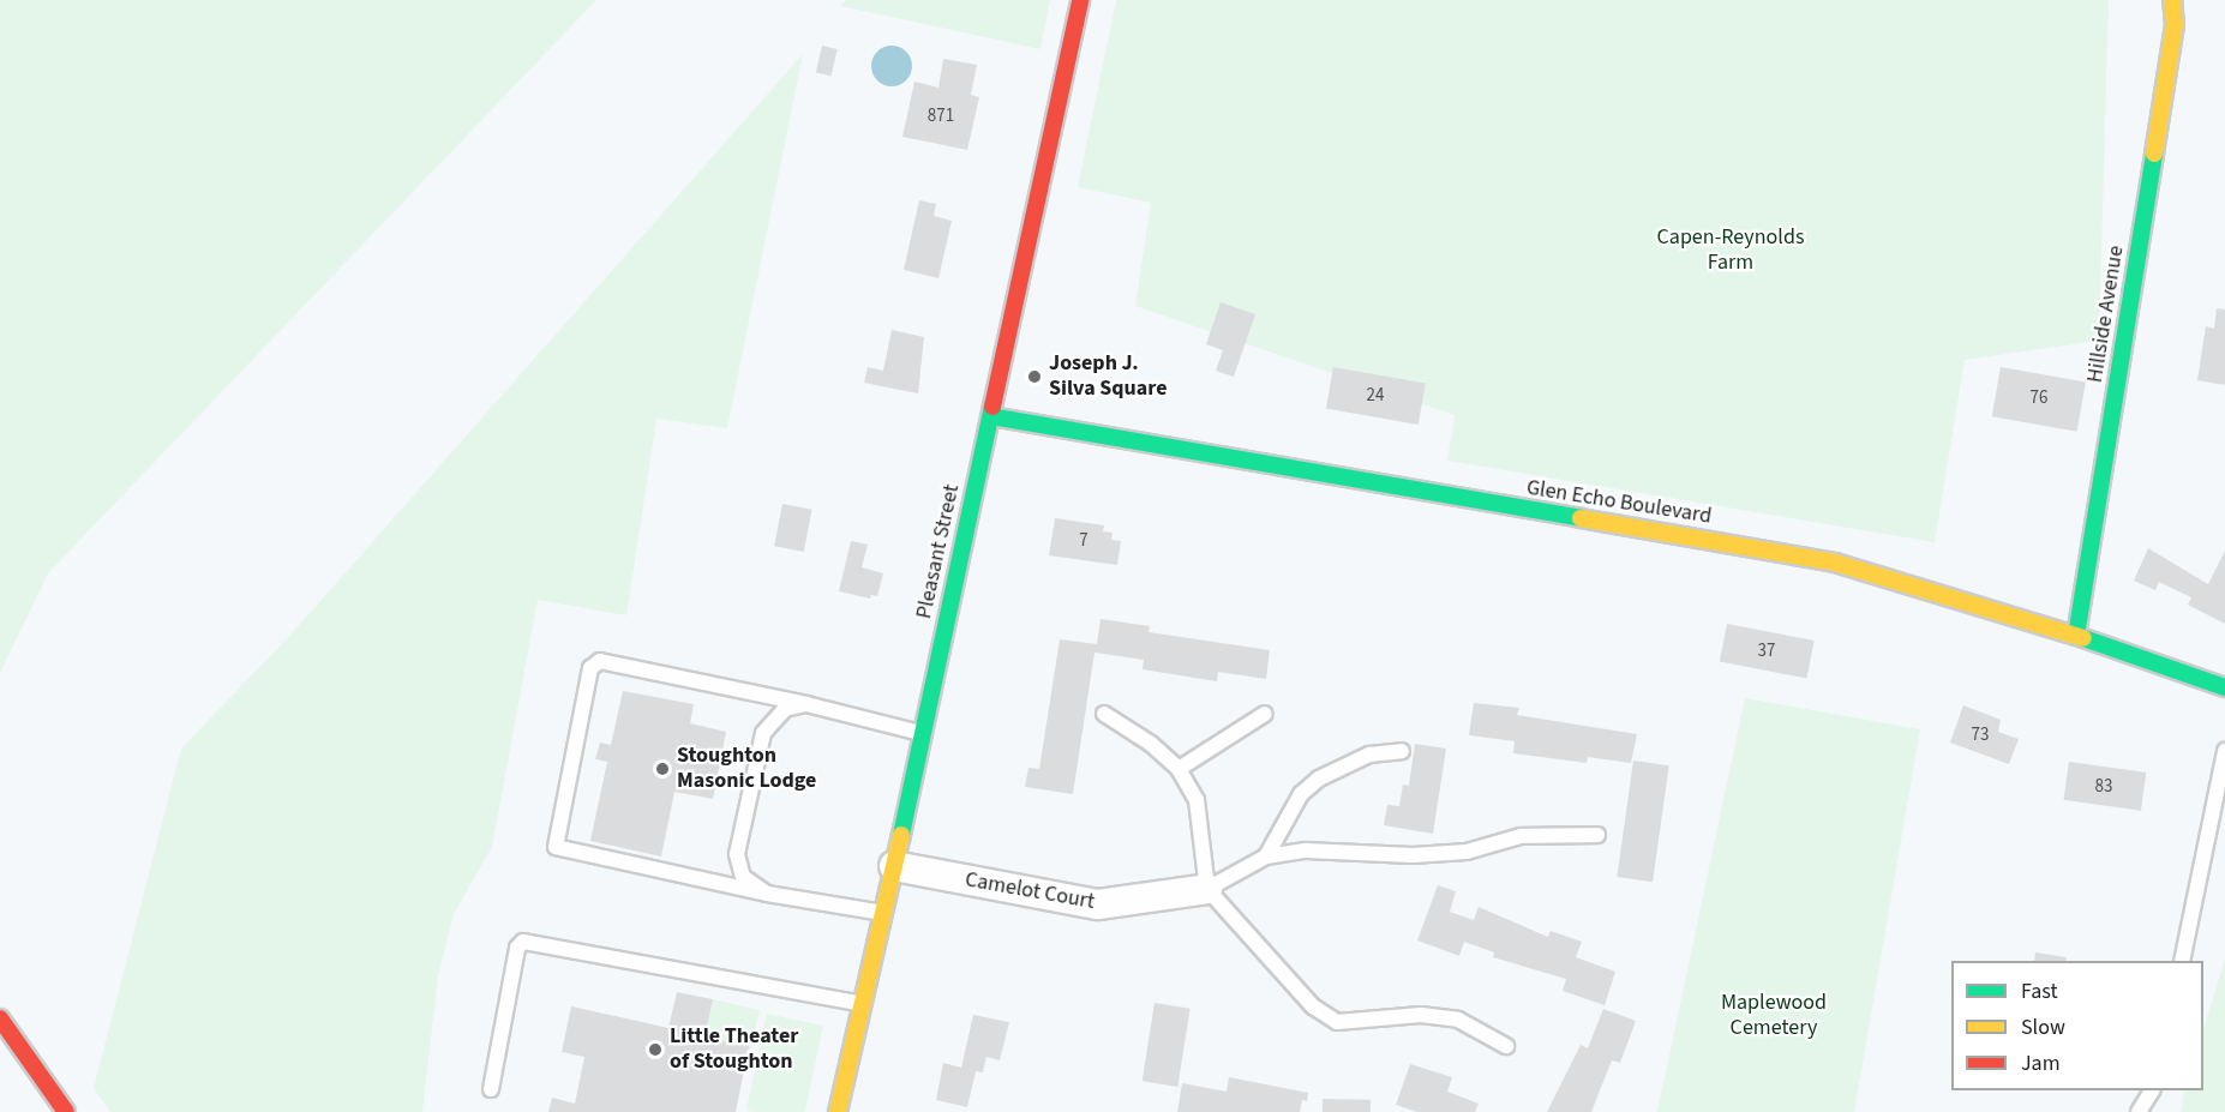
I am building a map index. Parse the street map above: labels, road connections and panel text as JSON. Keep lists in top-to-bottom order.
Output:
{
  "streets": {
    "street": [
      "Hillside Avenue",
      "Glen Echo Boulevard",
      "Pleasant Street",
      "Camelot Court"
    ]
  },
  "crossings": [
    ["Hillside Avenue", "Glen Echo Boulevard"],
    ["Glen Echo Boulevard", "Pleasant Street"],
    ["Pleasant Street", "Camelot Court"]
  ],
  "parks": ["Capen-Reynolds Farm", "Maplewood Cemetery"],
  "places": ["Joseph J. Silva Square", "Stoughton Masonic Lodge", "Little Theater of Stoughton"],
  "house_numbers": [
    "871",
    "24",
    "76",
    "7",
    "37",
    "73",
    "83"
  ],
  "legend": ["Fast", "Slow", "Jam"]
}
